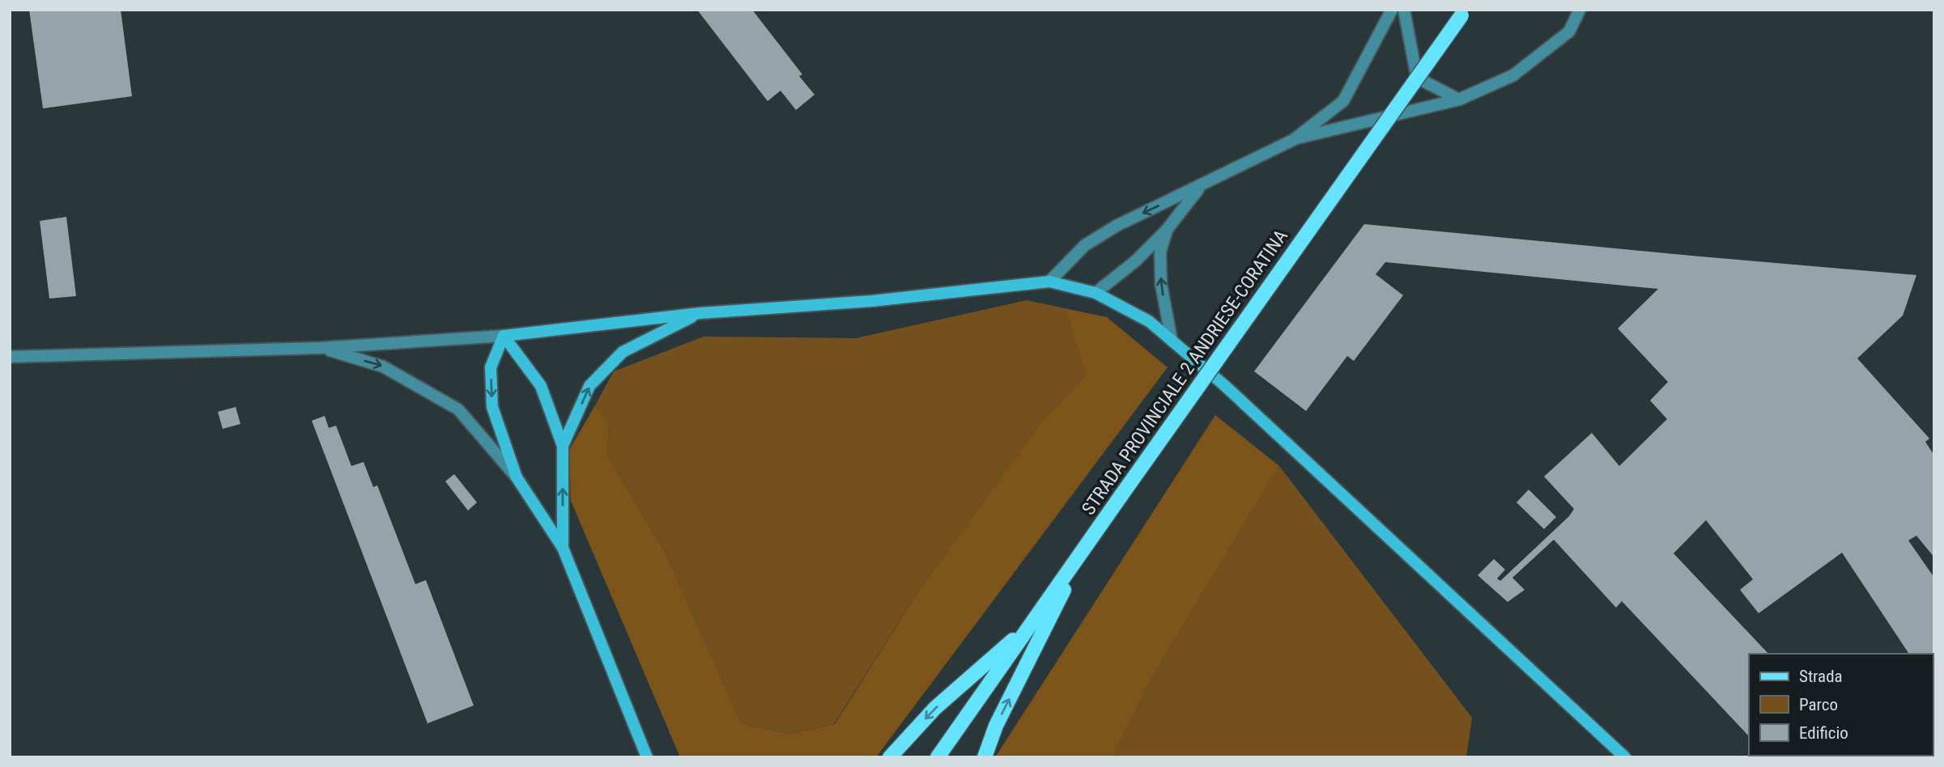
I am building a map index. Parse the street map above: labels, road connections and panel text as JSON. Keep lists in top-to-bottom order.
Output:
{
  "streets": {
    "main road": ["STRADA PROVINCIALE 2 ANDRIESE-CORATINA"]
  },
  "legend": ["Strada", "Parco", "Edificio"]
}
